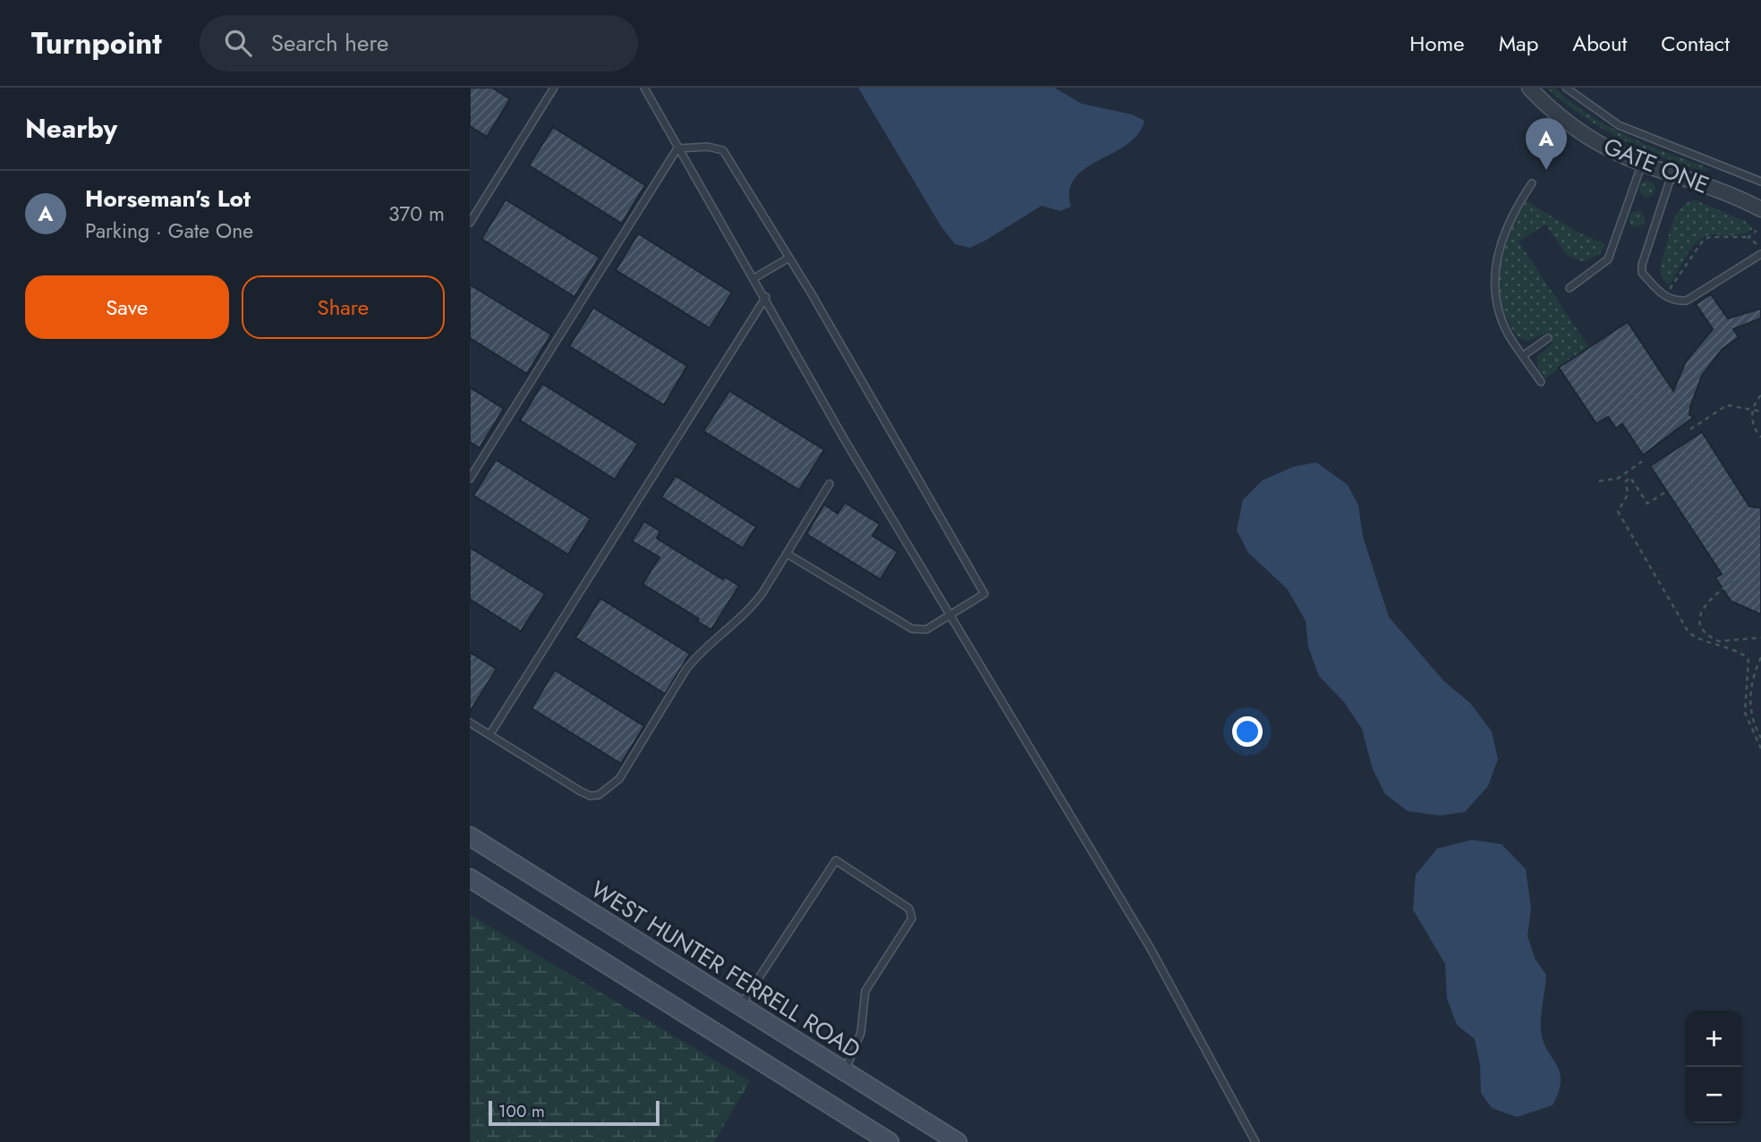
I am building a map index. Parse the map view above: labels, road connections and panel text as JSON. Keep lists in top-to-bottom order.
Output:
{
  "streets": {
    "main road": ["WEST HUNTER FERRELL ROAD"],
    "street": ["GATE ONE"]
  },
  "scale_bar": "100 m",
  "page": {
    "header": "Turnpoint",
    "search": "Search here",
    "nav": [
      "Home",
      "Map",
      "About",
      "Contact"
    ],
    "heading": "Nearby",
    "pins": "A",
    "list": [
      {
        "mark": "A",
        "name": "Horseman's Lot",
        "note": "Parking · Gate One",
        "value": "370 m"
      }
    ],
    "buttons": ["Save", "Share"],
    "map_buttons": ["+", "−"],
    "scale": "100 m"
  }
}
